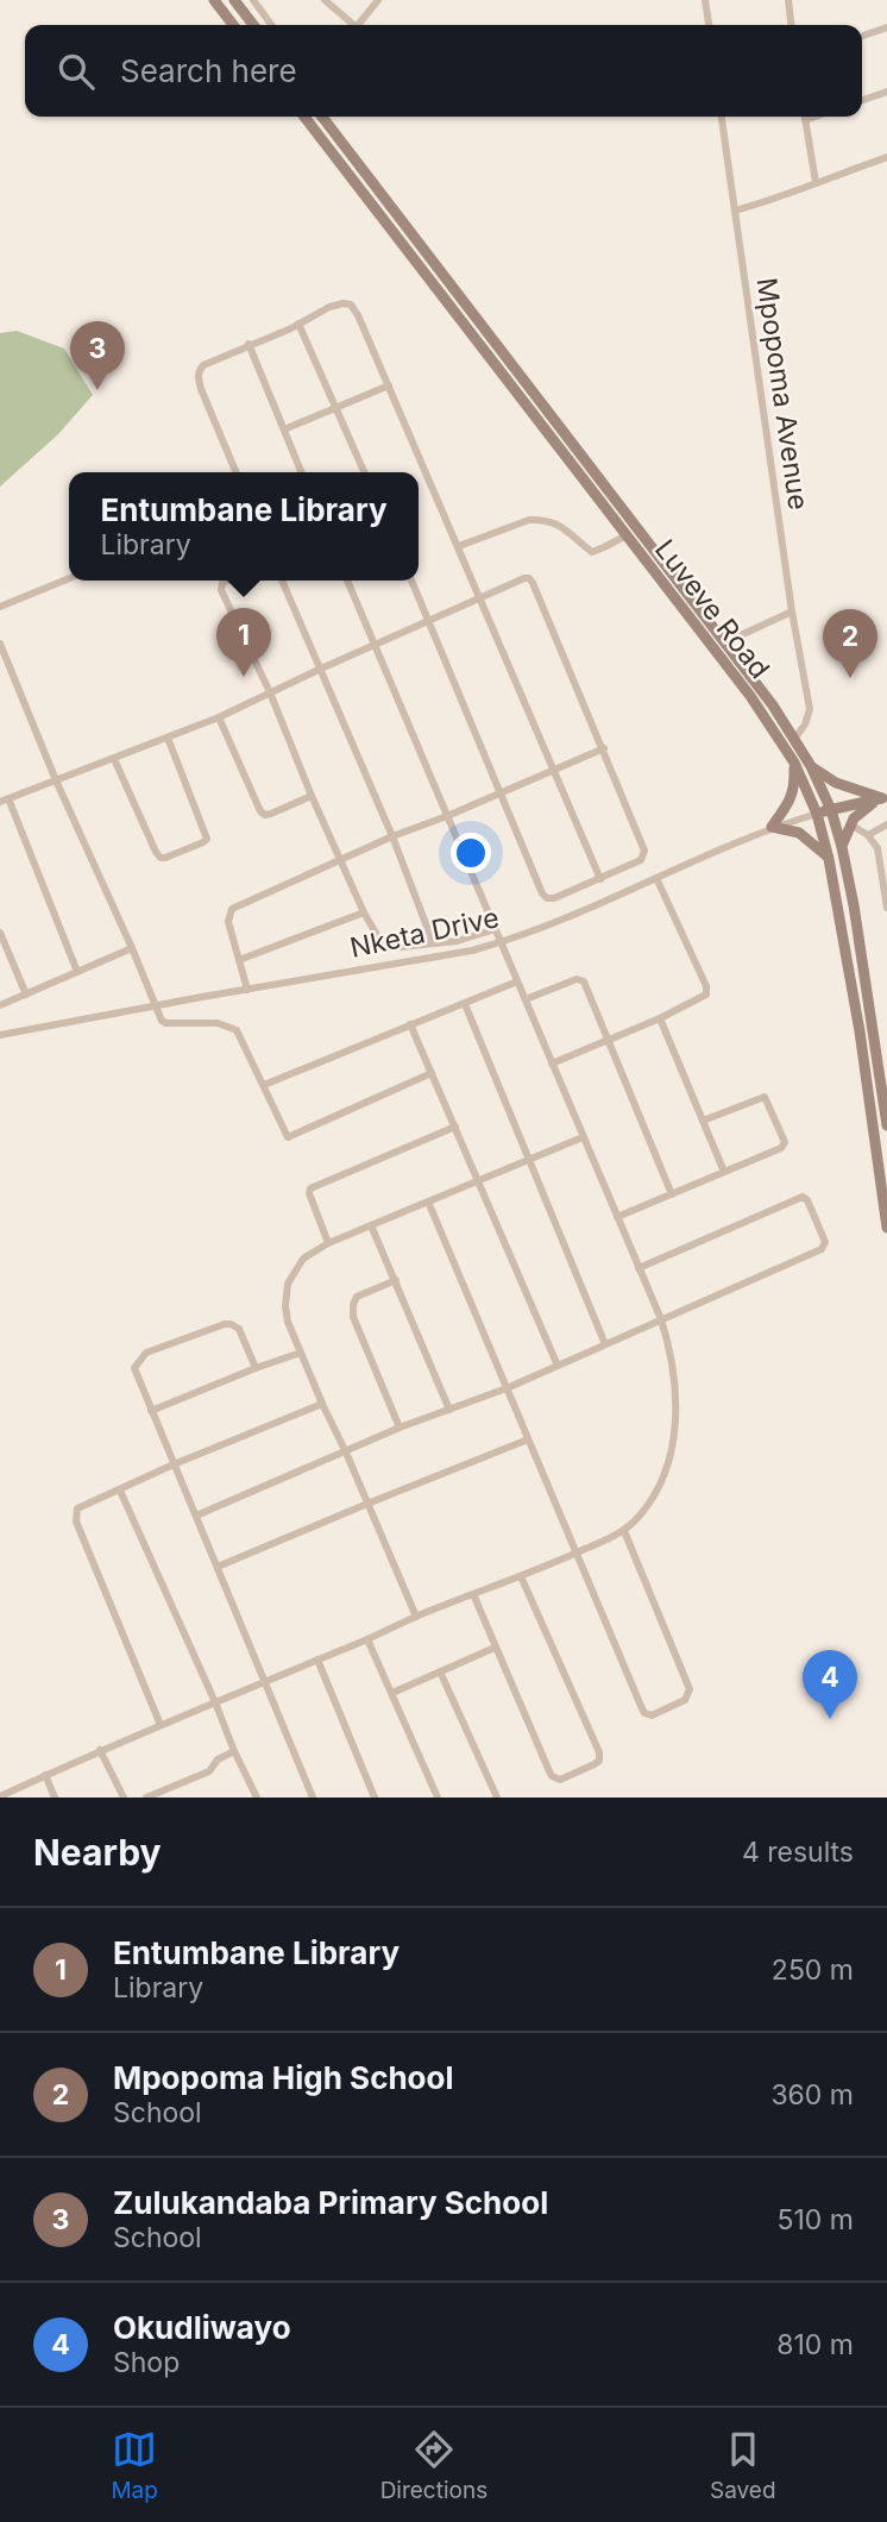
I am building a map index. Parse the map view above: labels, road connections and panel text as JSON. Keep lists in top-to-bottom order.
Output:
{
  "streets": {
    "street": ["Mpopoma Avenue", "Luveve Road", "Nketa Drive"]
  },
  "crossings": [
    ["Mpopoma Avenue", "Luveve Road"],
    ["Luveve Road", "Nketa Drive"]
  ],
  "page": {
    "search": "Search here",
    "pins": [
      "3",
      "1",
      "2",
      "4"
    ],
    "popup": ["Entumbane Library", "Library"],
    "heading": ["Nearby", "4 results"],
    "list": [
      {
        "mark": "1",
        "name": "Entumbane Library",
        "note": "Library",
        "value": "250 m"
      },
      {
        "mark": "2",
        "name": "Mpopoma High School",
        "note": "School",
        "value": "360 m"
      },
      {
        "mark": "3",
        "name": "Zulukandaba Primary School",
        "note": "School",
        "value": "510 m"
      },
      {
        "mark": "4",
        "name": "Okudliwayo",
        "note": "Shop",
        "value": "810 m"
      }
    ],
    "nav": ["Map", "Directions", "Saved"]
  }
}
